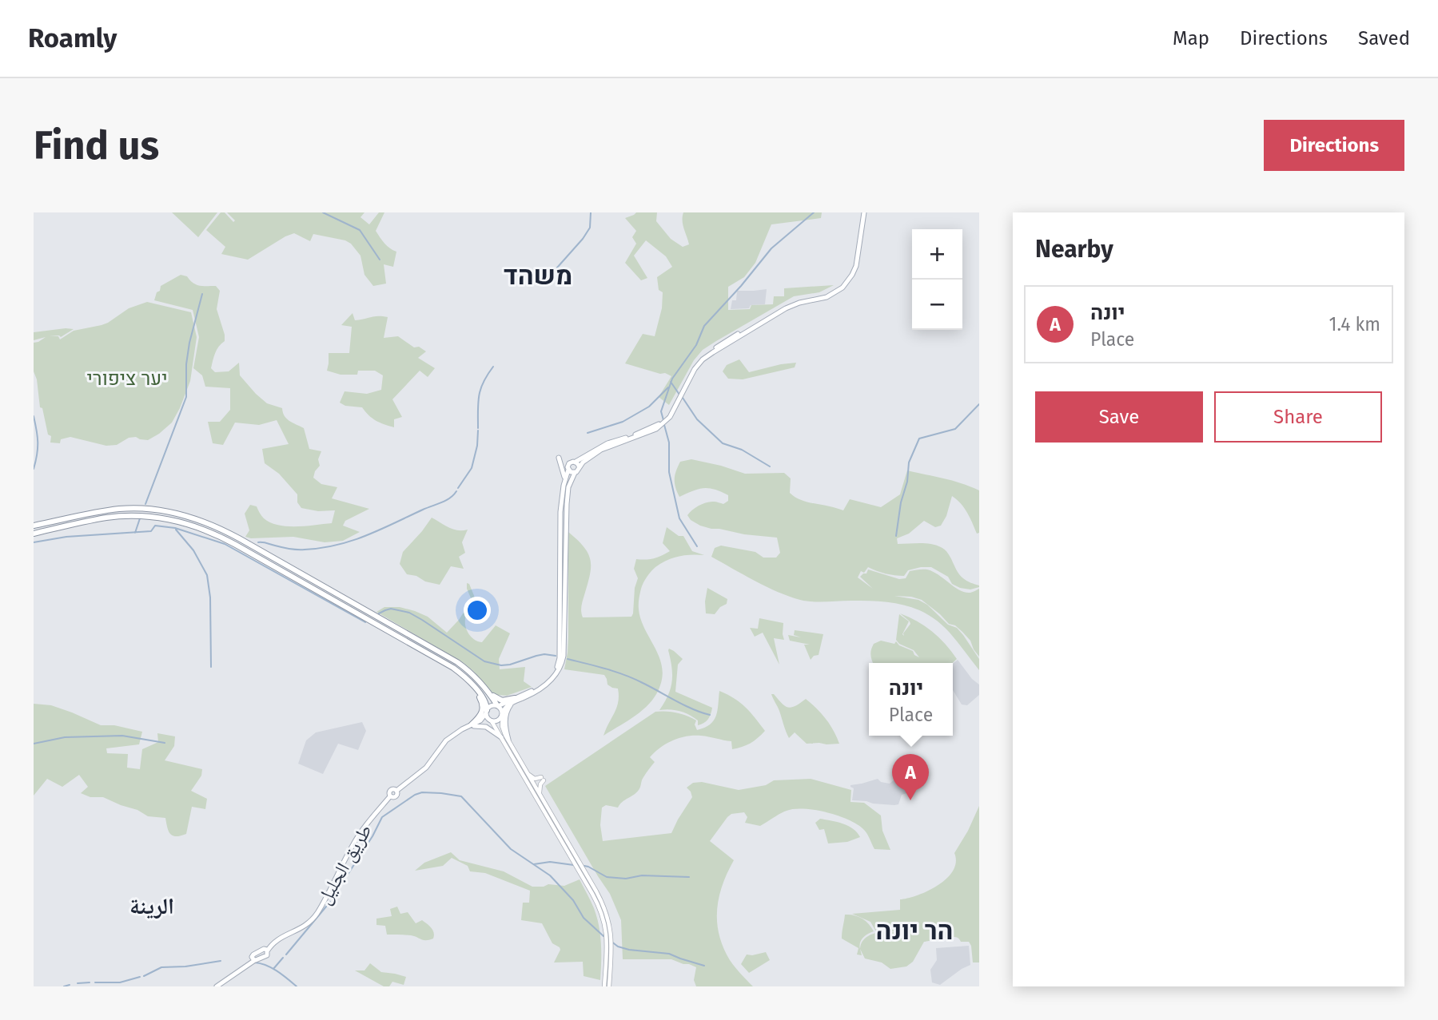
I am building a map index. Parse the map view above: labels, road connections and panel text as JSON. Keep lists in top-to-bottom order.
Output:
{
  "streets": {
    "main road": ["طريق الجليل"]
  },
  "districts": ["משהד", "الرينة", "הר יונה"],
  "parks": ["יער ציפורי"],
  "page": {
    "header": "Roamly",
    "nav": ["Map", "Directions", "Saved"],
    "buttons": [
      "Directions",
      ["Save", "Share"]
    ],
    "title": "Find us",
    "heading": "Nearby",
    "map_buttons": ["+", "−"],
    "list": [
      {
        "mark": "A",
        "name": "יונה",
        "note": "Place",
        "value": "1.4 km"
      }
    ],
    "popup": ["יונה", "Place"],
    "pins": "A"
  }
}
